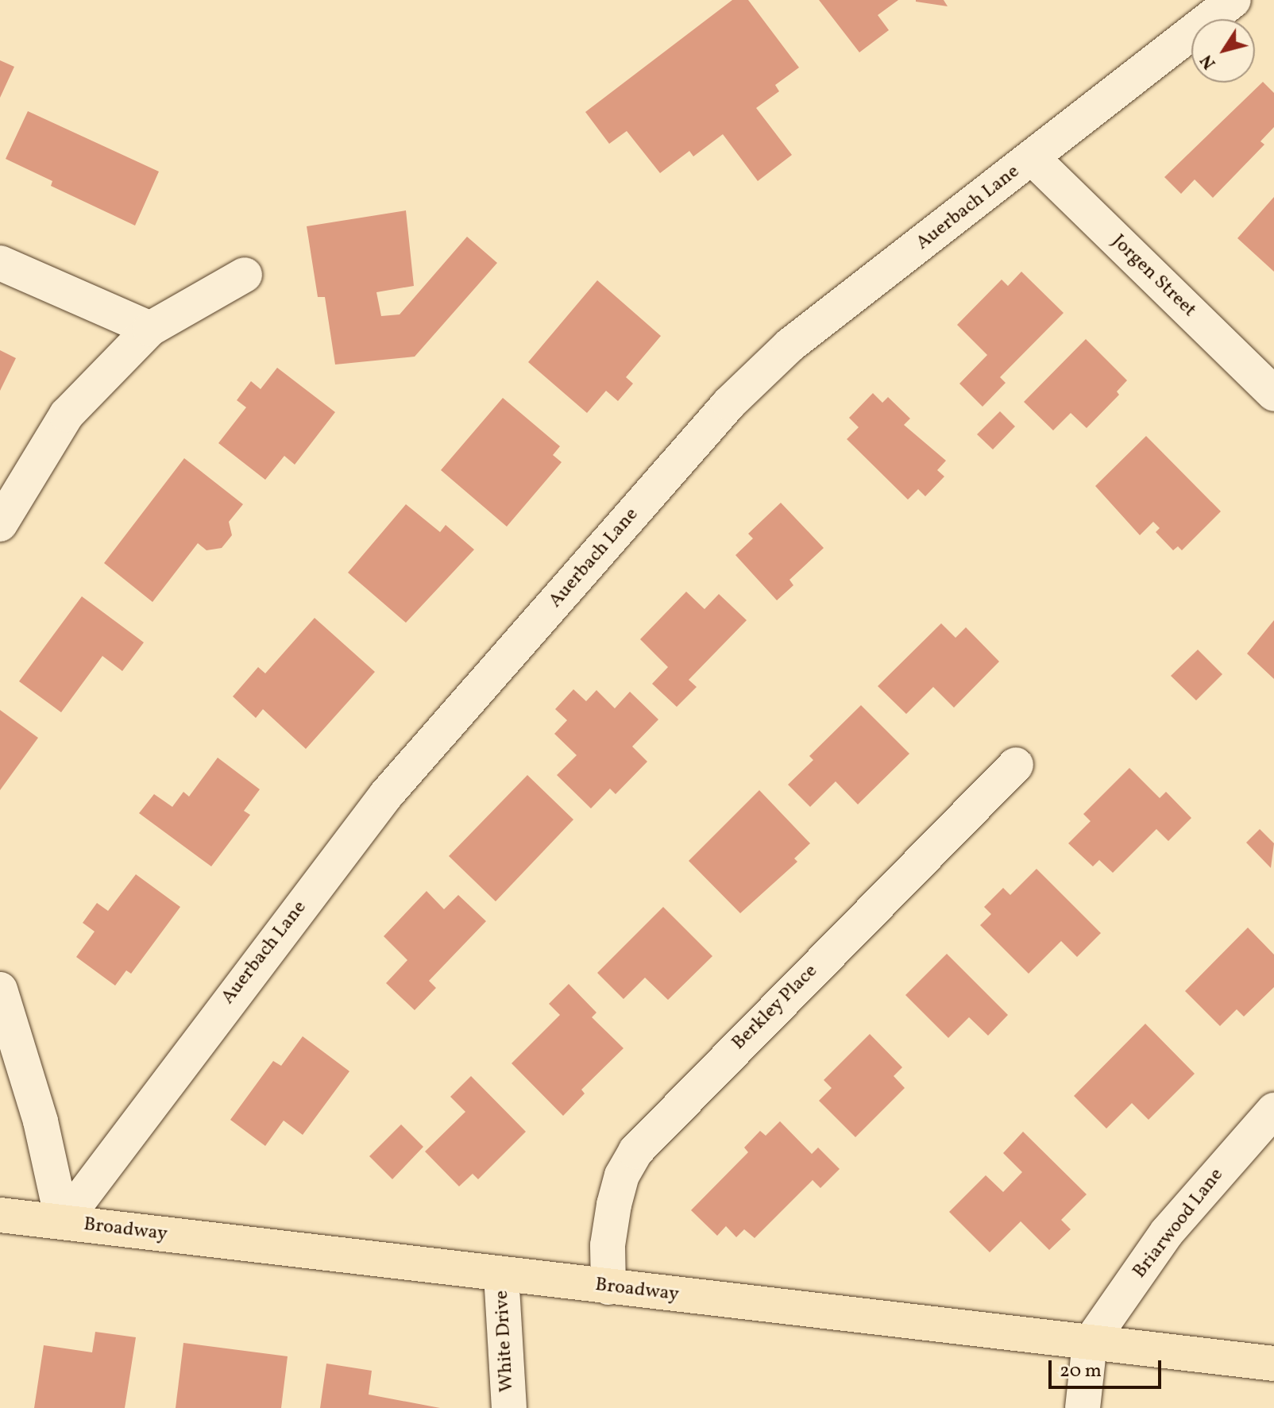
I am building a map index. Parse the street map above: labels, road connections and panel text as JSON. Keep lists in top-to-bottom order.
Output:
{
  "streets": {
    "main road": ["Broadway"],
    "street": [
      "Auerbach Lane",
      "Jorgen Street",
      "Berkley Place",
      "Briarwood Lane",
      "White Drive"
    ]
  },
  "crossings": [
    ["Auerbach Lane", "Jorgen Street"],
    ["Auerbach Lane", "Broadway"],
    ["Berkley Place", "Broadway"],
    ["Briarwood Lane", "Broadway"],
    ["Broadway", "White Drive"]
  ],
  "scale_bar": "20 m",
  "north": "bottom left"
}
